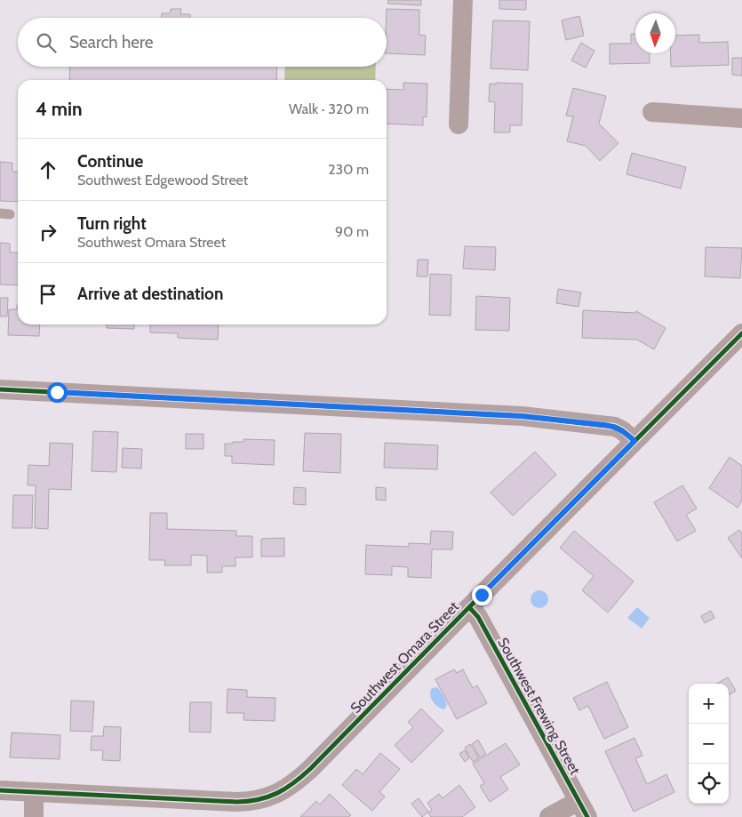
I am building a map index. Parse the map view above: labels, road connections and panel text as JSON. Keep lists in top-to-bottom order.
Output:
{
  "streets": {
    "street": ["Southwest Omara Street", "Southwest Frewing Street"]
  },
  "crossings": [
    ["Southwest Omara Street", "Southwest Frewing Street"]
  ],
  "north": "bottom",
  "page": {
    "search": "Search here",
    "heading": ["4 min", "Walk · 320 m"],
    "list": [
      ["Continue", "Southwest Edgewood Street", "230 m"],
      ["Turn right", "Southwest Omara Street", "90 m"],
      "Arrive at destination"
    ],
    "map_buttons": ["+", "−"]
  }
}
